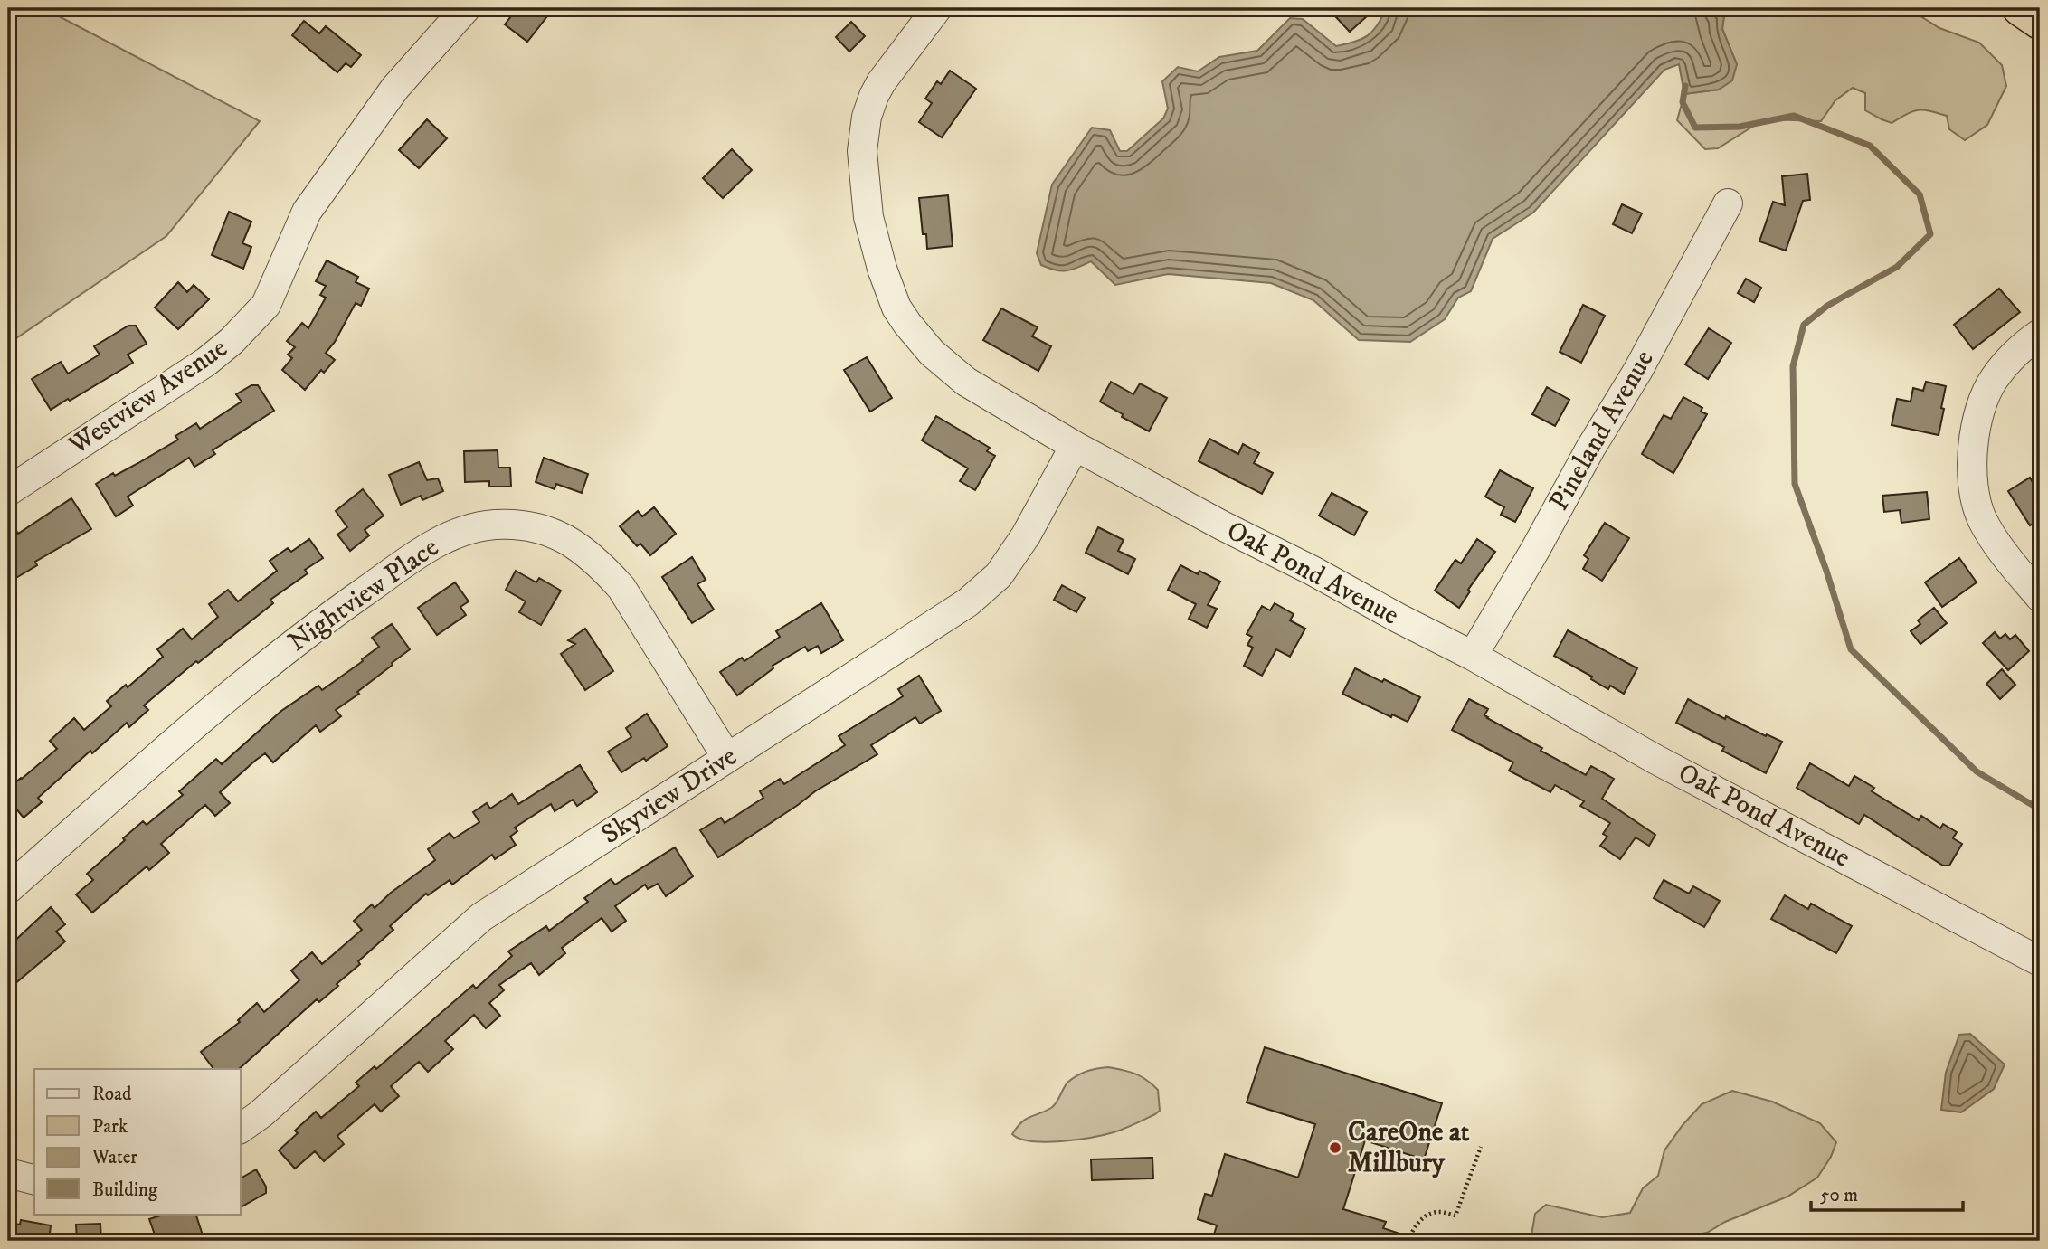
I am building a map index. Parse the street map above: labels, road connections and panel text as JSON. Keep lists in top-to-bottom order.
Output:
{
  "streets": {
    "street": [
      "Westview Avenue",
      "Pineland Avenue",
      "Oak Pond Avenue",
      "Nightview Place",
      "Skyview Drive"
    ]
  },
  "crossings": [
    ["Pineland Avenue", "Oak Pond Avenue"],
    ["Oak Pond Avenue", "Skyview Drive"],
    ["Nightview Place", "Skyview Drive"]
  ],
  "places": ["CareOne at Millbury"],
  "legend": [
    "Road",
    "Park",
    "Water",
    "Building"
  ],
  "scale_bar": "50 m"
}
